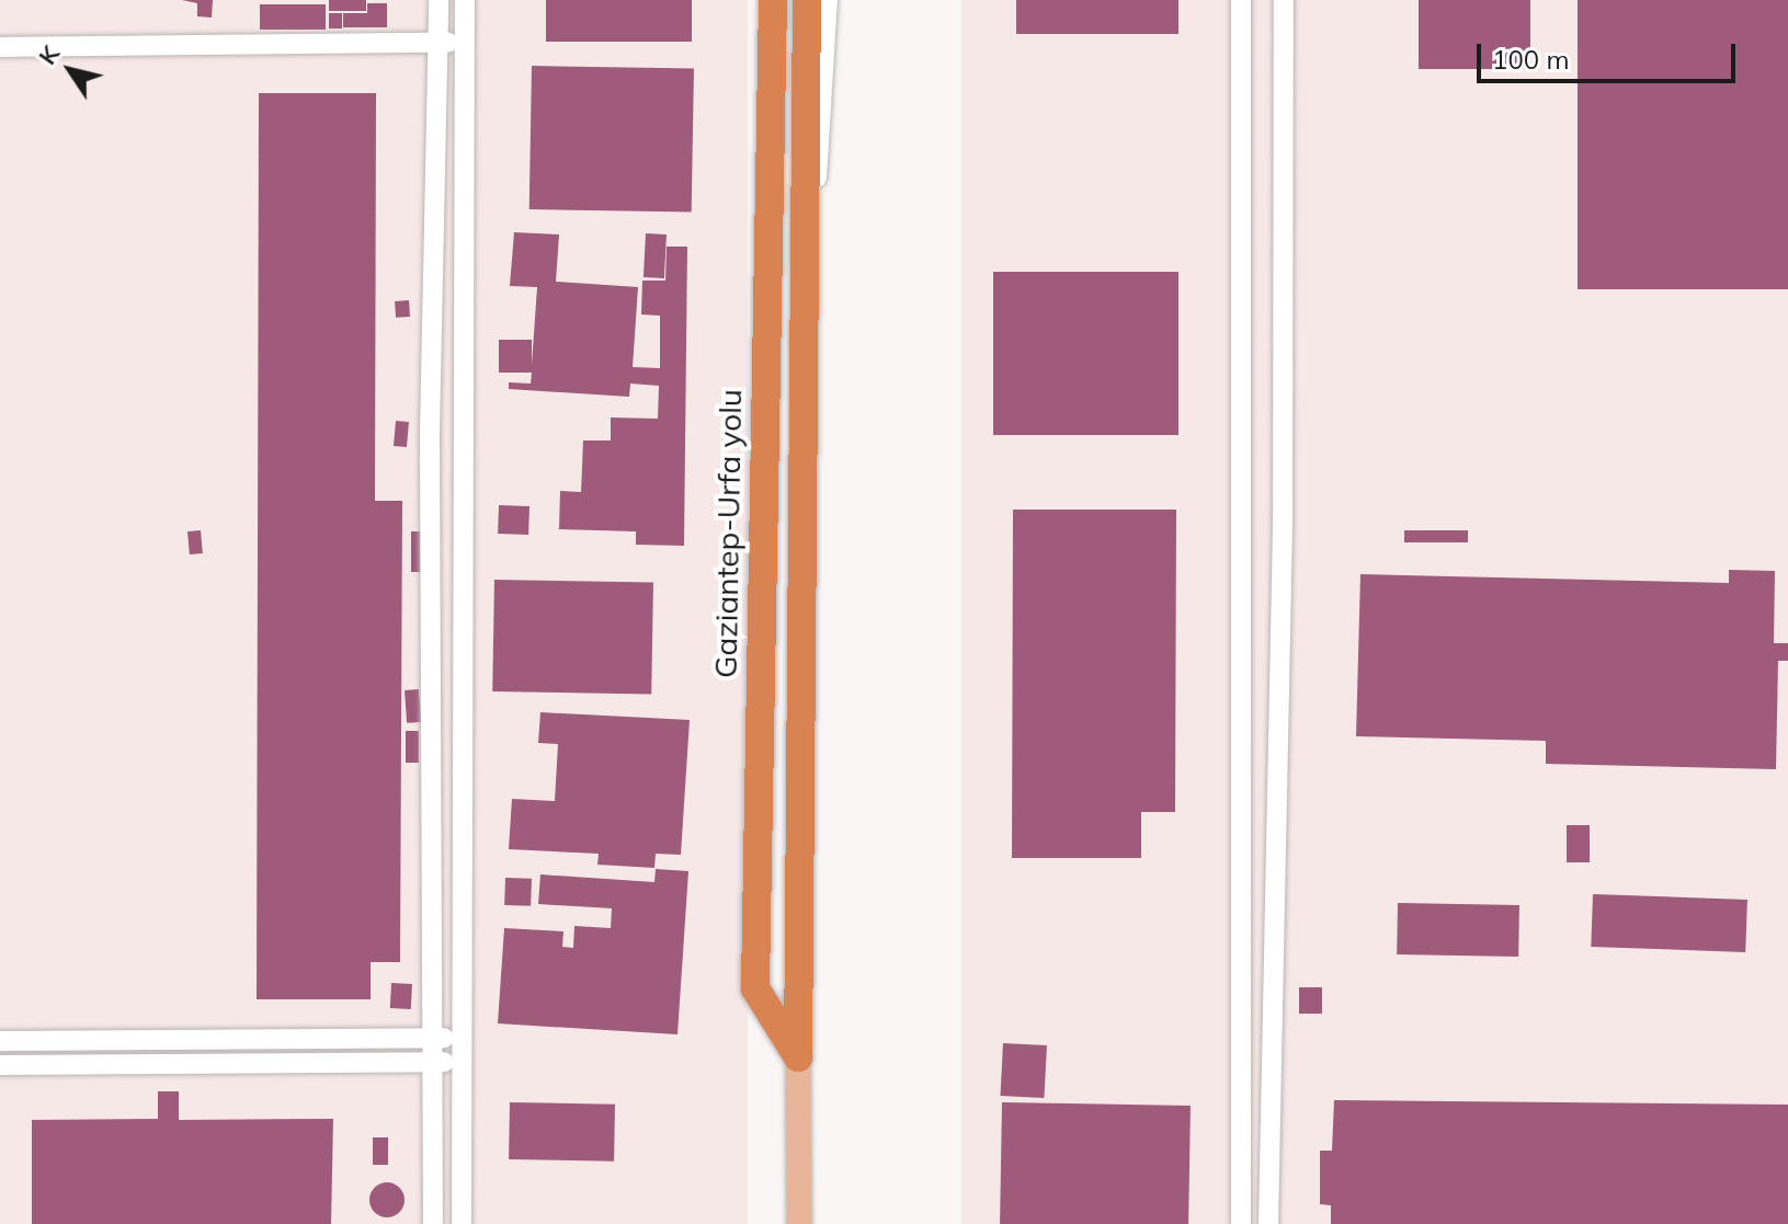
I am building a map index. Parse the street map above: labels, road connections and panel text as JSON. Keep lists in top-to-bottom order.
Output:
{
  "streets": {
    "highway": ["Gaziantep-Urfa yolu"]
  },
  "scale_bar": "100 m",
  "north": "top left"
}
